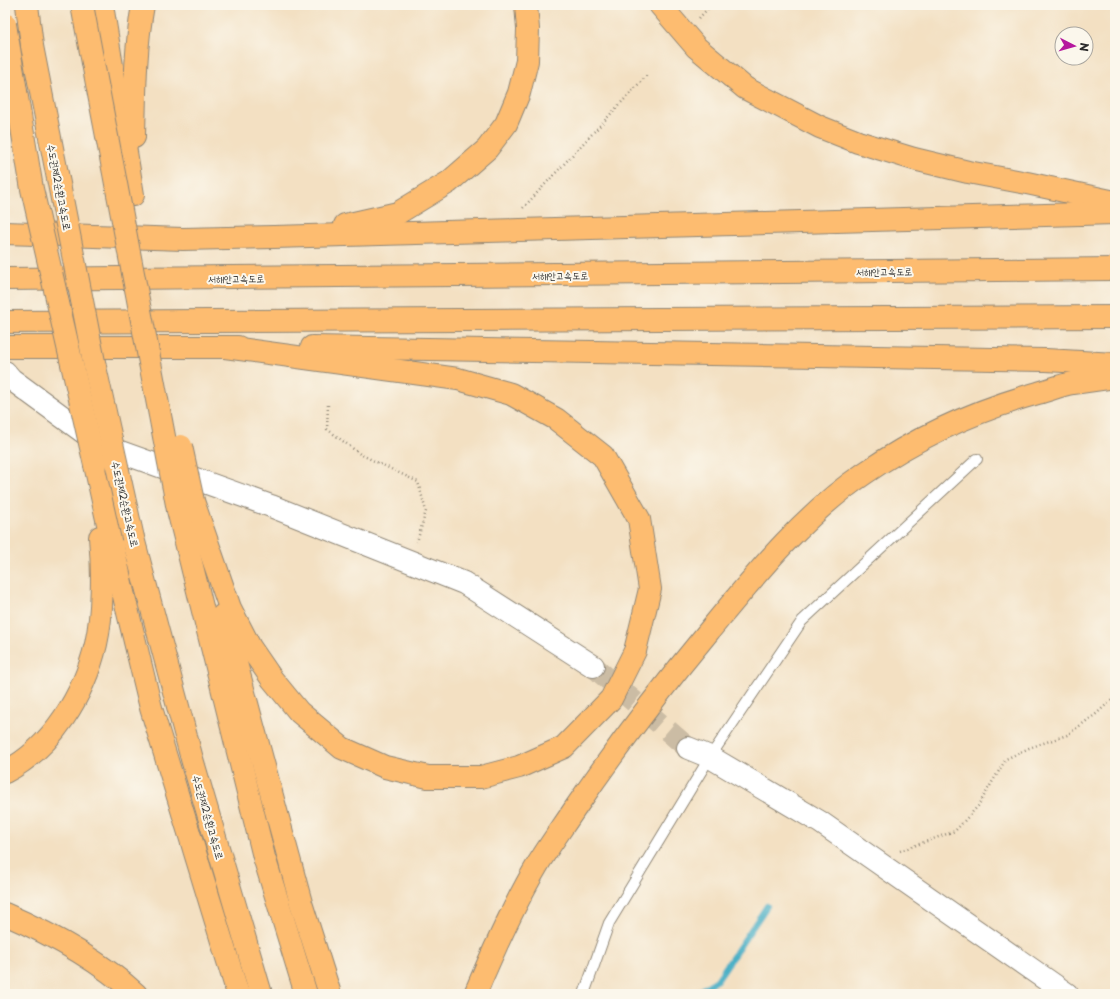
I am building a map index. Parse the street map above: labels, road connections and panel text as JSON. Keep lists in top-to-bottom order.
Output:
{
  "streets": {
    "highway": ["수도권제2순환고속도로", "서해안고속도로"]
  },
  "north": "right"
}
